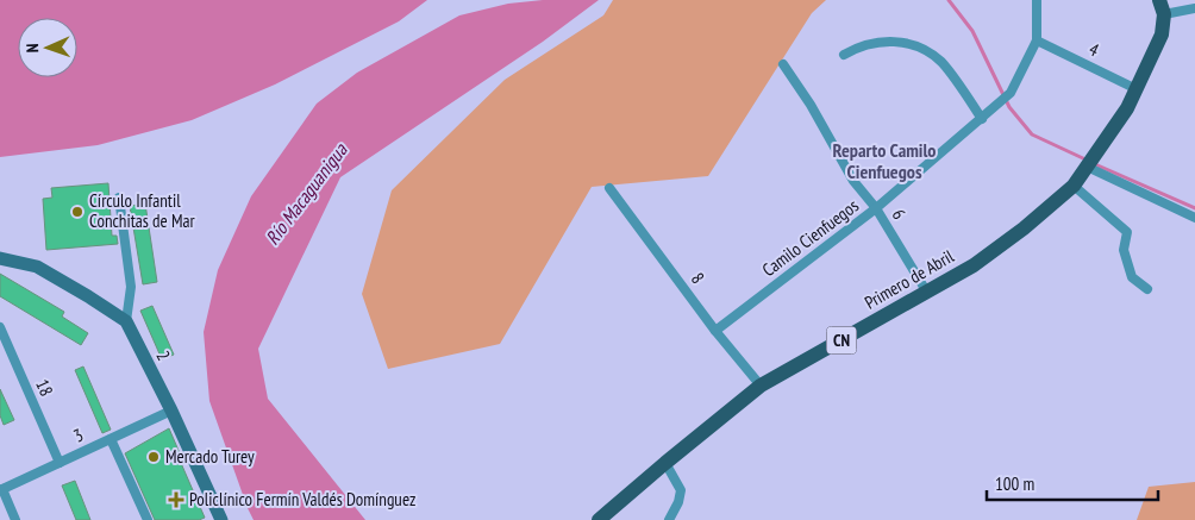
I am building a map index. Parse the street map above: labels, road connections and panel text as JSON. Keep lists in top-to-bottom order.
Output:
{
  "streets": {
    "main road": ["Primero de Abril", "CN", "2"],
    "street": [
      "4",
      "6",
      "Camilo Cienfuegos",
      "8",
      "18",
      "3"
    ]
  },
  "crossings": [
    ["4", "Camilo Cienfuegos"],
    ["4", "Primero de Abril"],
    ["6", "Camilo Cienfuegos"],
    ["6", "Primero de Abril"],
    ["Camilo Cienfuegos", "8"],
    ["8", "Primero de Abril"],
    ["2", "3"],
    ["18", "3"]
  ],
  "districts": ["Reparto Camilo Cienfuegos"],
  "water": ["Río Macaguanigua"],
  "places": {
    "other": ["Círculo Infantil Conchitas de Mar", "Mercado Turey"],
    "health": ["Policlínico Fermín Valdés Domínguez"]
  },
  "scale_bar": "100 m",
  "north": "left"
}
